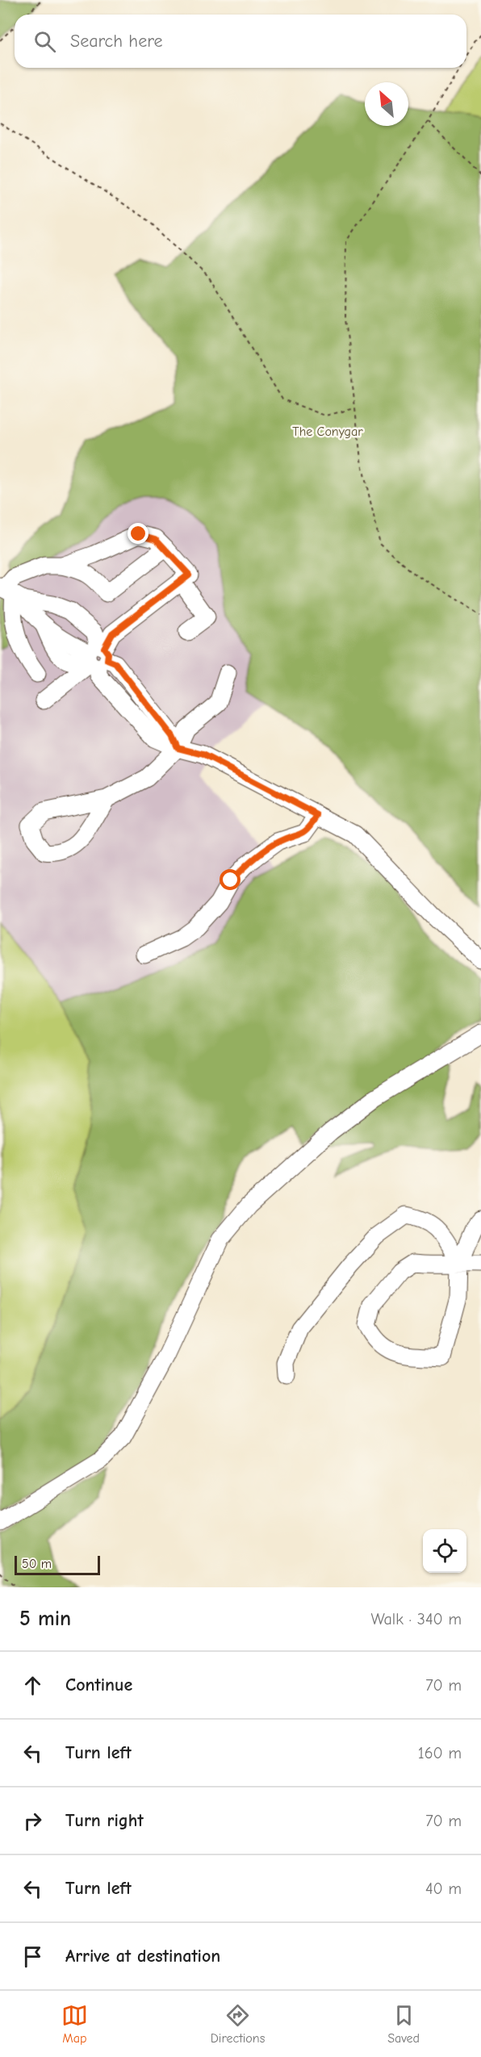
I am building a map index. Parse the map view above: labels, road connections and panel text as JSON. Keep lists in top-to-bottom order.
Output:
{
  "parks": ["The Conygar"],
  "scale_bar": "50 m",
  "north": "top left",
  "page": {
    "search": "Search here",
    "scale": "50 m",
    "heading": ["5 min", "Walk · 340 m"],
    "list": [
      ["Continue", "70 m"],
      ["Turn left", "160 m"],
      ["Turn right", "70 m"],
      ["Turn left", "40 m"],
      "Arrive at destination"
    ],
    "nav": ["Map", "Directions", "Saved"]
  }
}
